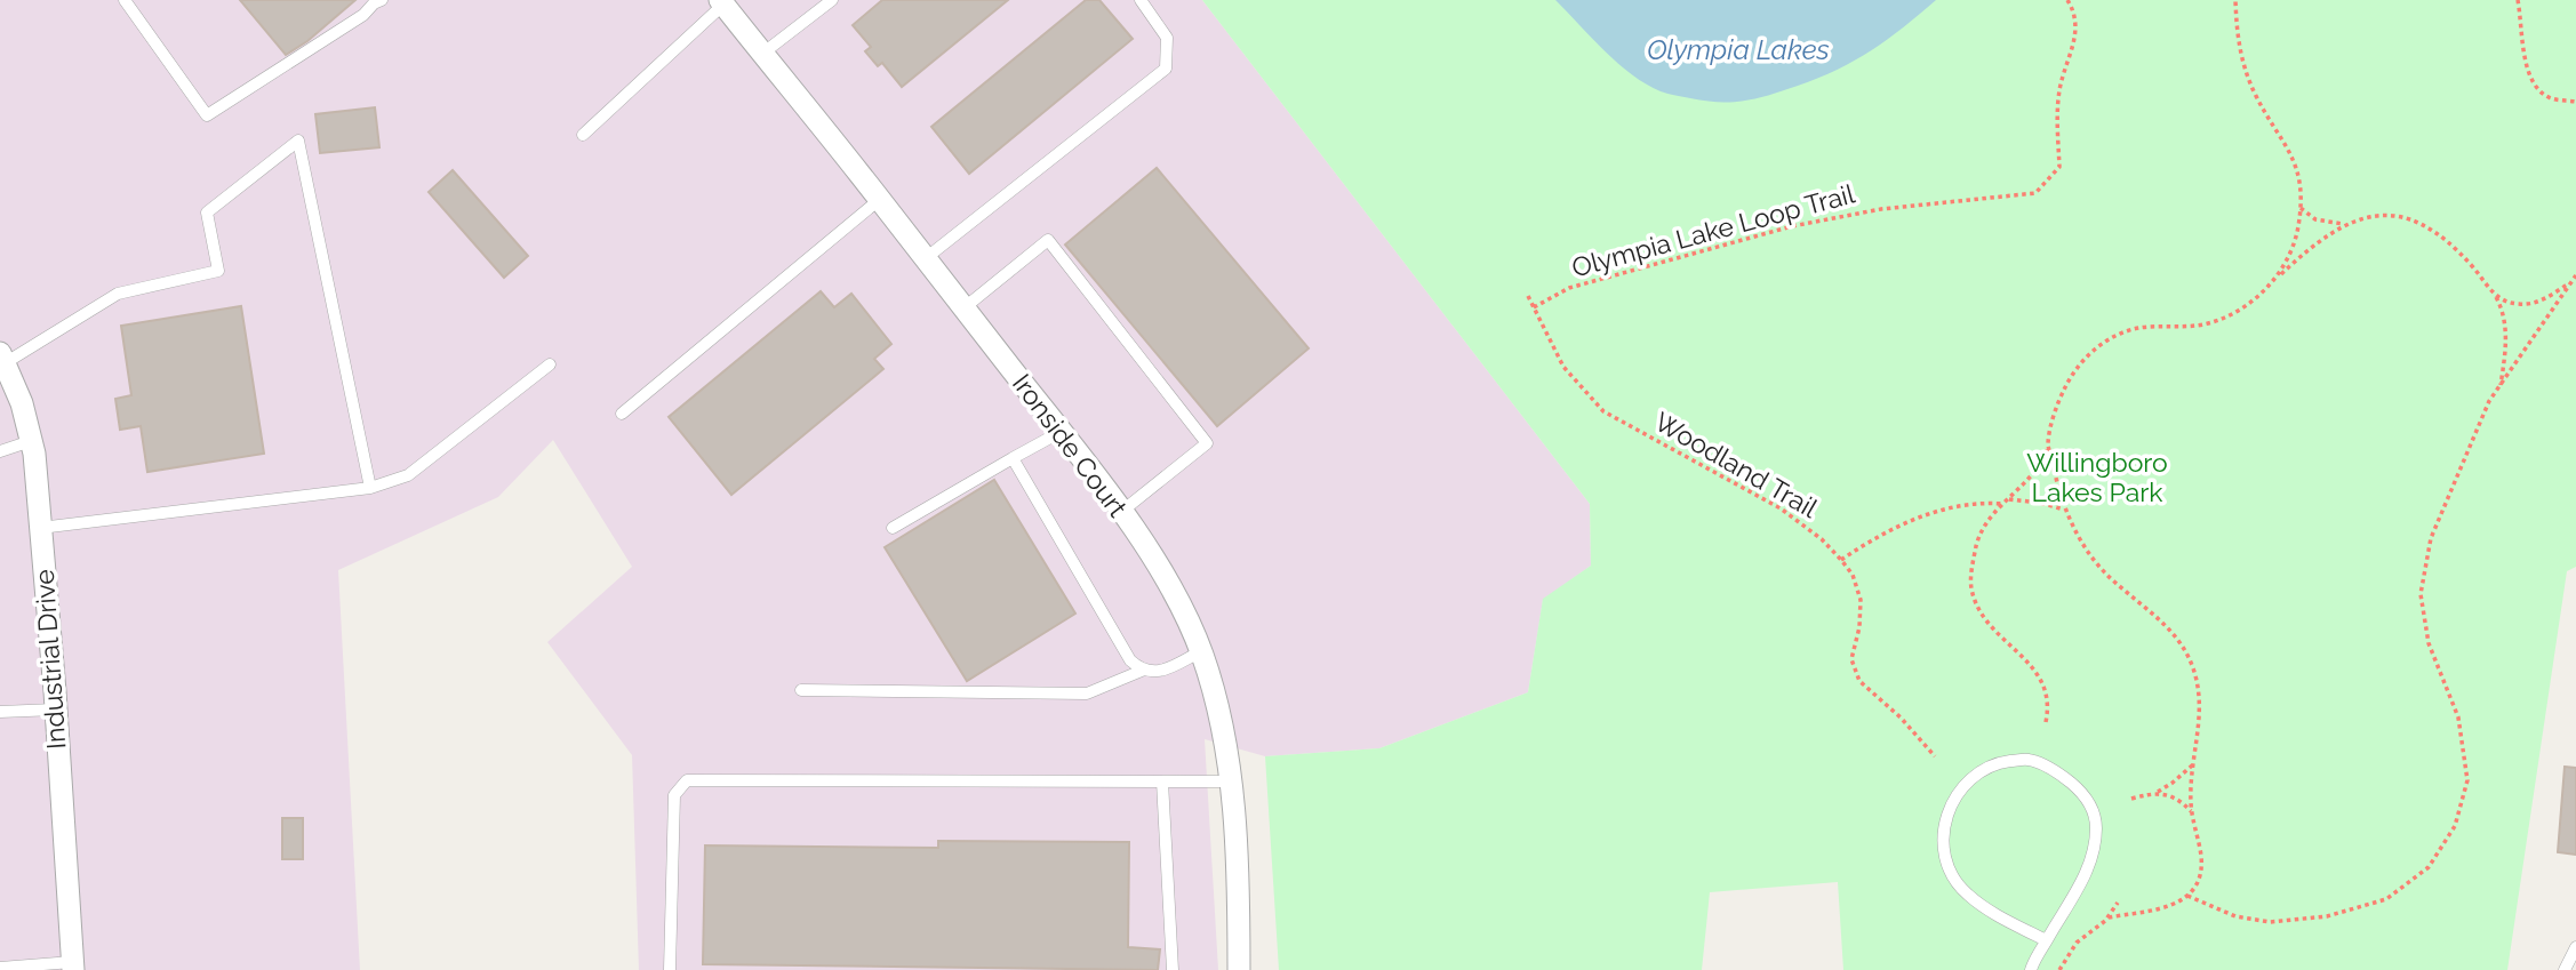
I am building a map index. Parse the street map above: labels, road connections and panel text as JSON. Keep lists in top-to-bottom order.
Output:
{
  "streets": {
    "street": ["Ironside Court", "Industrial Drive"],
    "path": ["Olympia Lake Loop Trail", "Woodland Trail"]
  },
  "crossings": [
    ["Olympia Lake Loop Trail", "Woodland Trail"]
  ],
  "water": ["Olympia Lakes"],
  "parks": ["Willingboro Lakes Park"]
}
